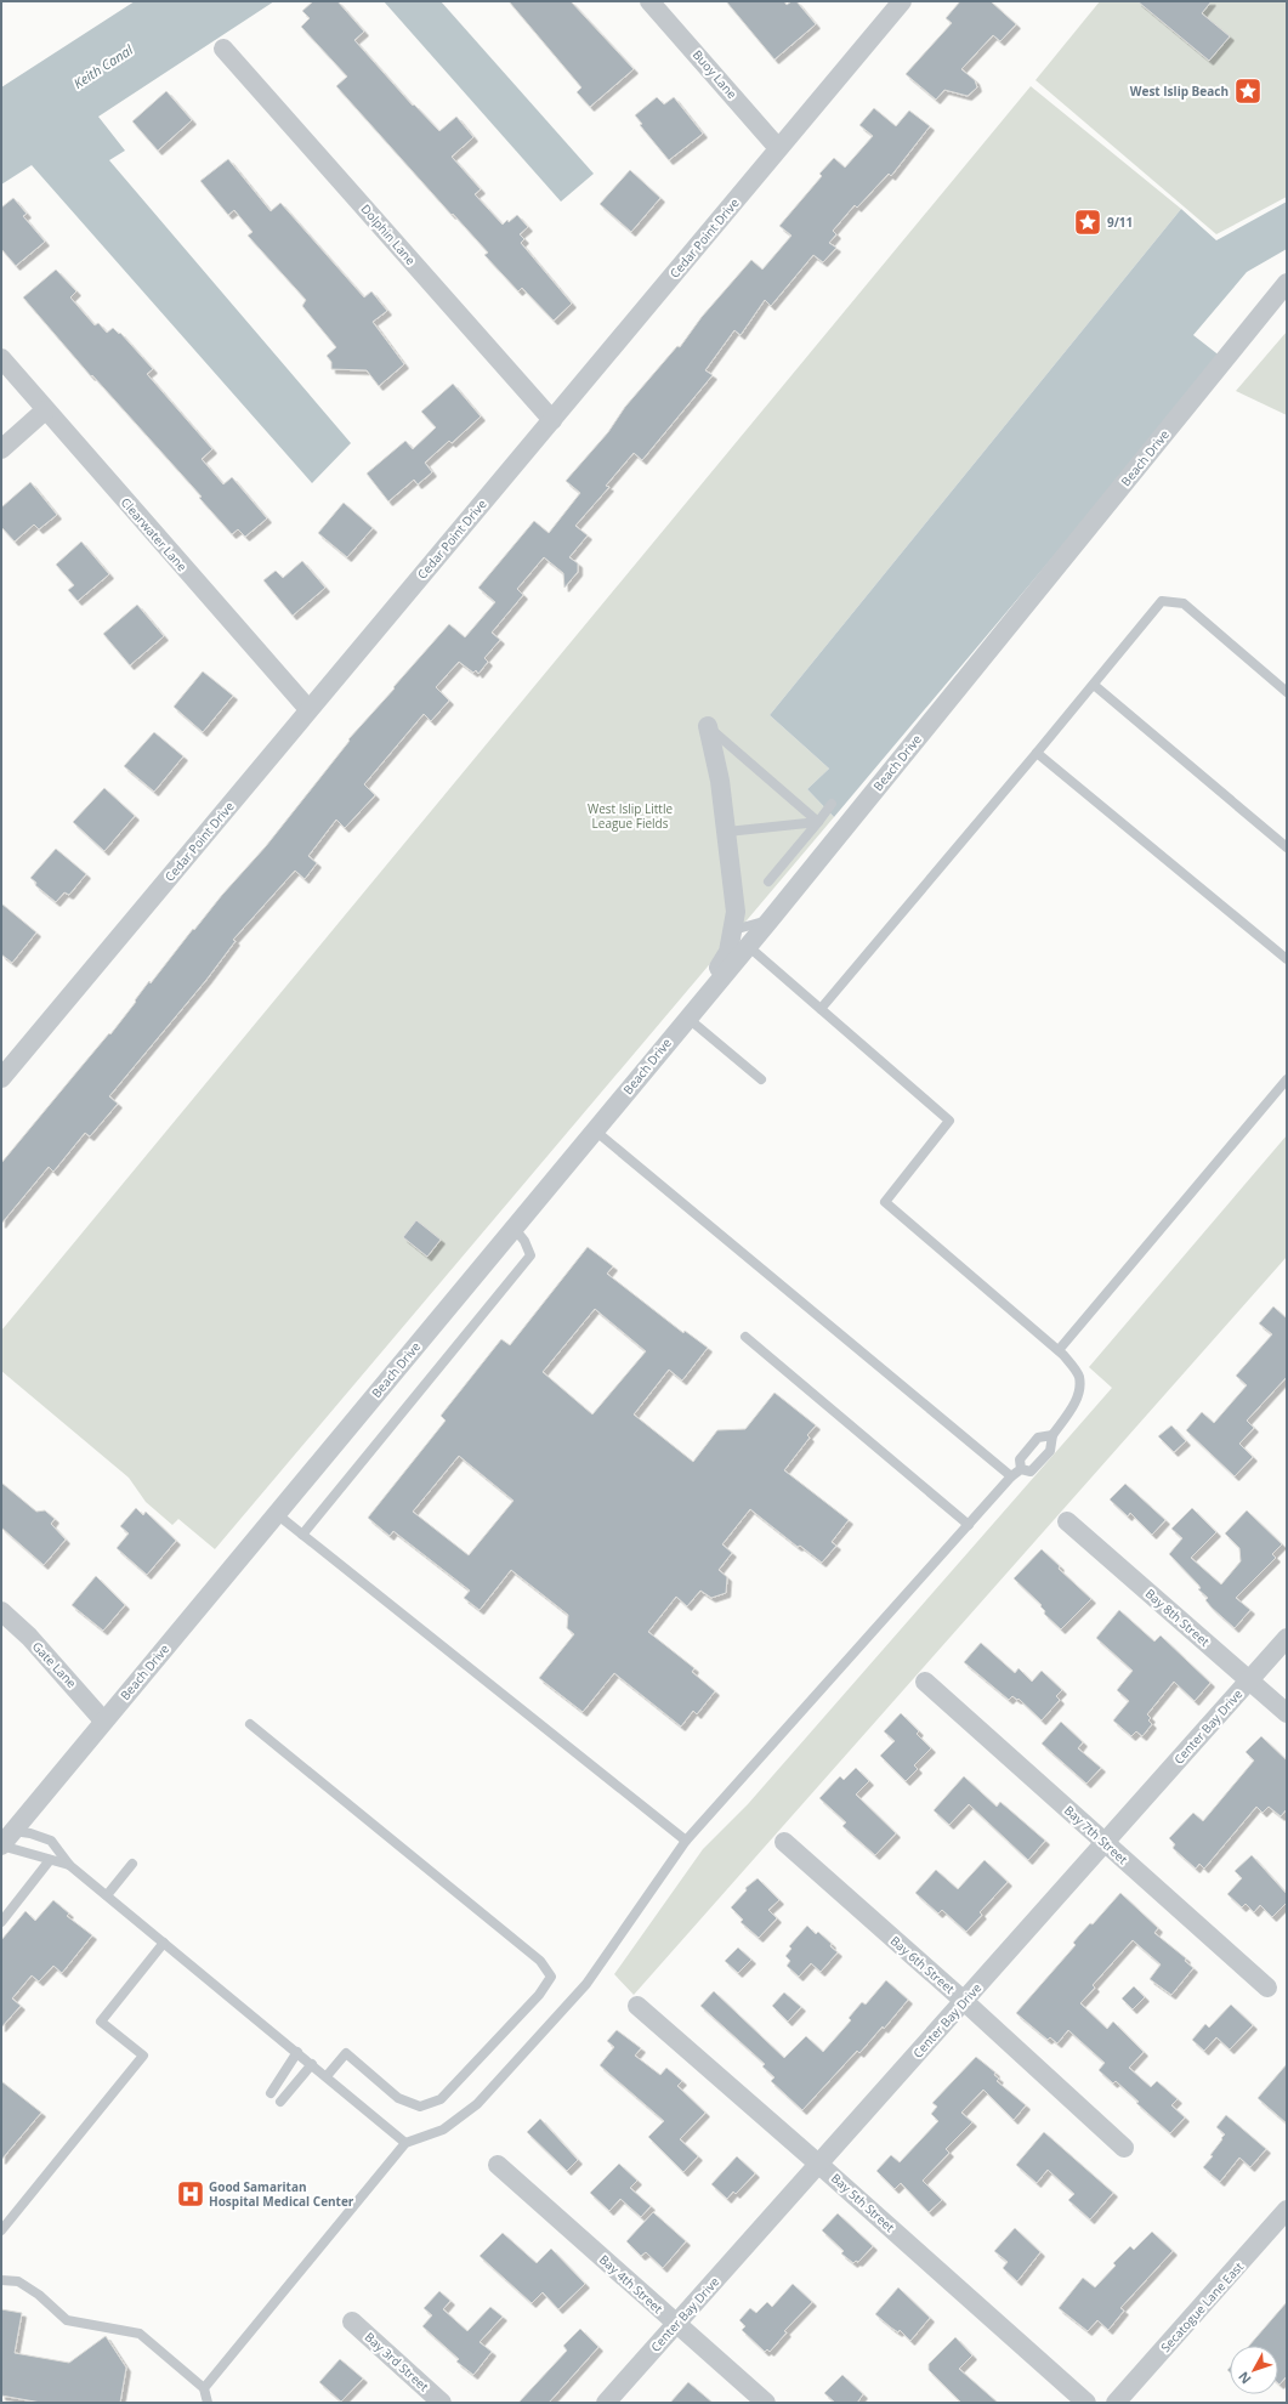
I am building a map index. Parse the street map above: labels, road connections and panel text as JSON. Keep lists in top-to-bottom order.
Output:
{
  "streets": {
    "street": [
      "Buoy Lane",
      "Dolphin Lane",
      "Cedar Point Drive",
      "Beach Drive",
      "Clearwater Lane",
      "Bay 8th Street",
      "Gate Lane",
      "Center Bay Drive",
      "Bay 7th Street",
      "Bay 6th Street",
      "Bay 5th Street",
      "Bay 4th Street",
      "Secatogue Lane East",
      "Bay 3rd Street"
    ]
  },
  "crossings": [
    ["Buoy Lane", "Cedar Point Drive"],
    ["Dolphin Lane", "Cedar Point Drive"],
    ["Cedar Point Drive", "Clearwater Lane"],
    ["Beach Drive", "Gate Lane"],
    ["Bay 8th Street", "Center Bay Drive"],
    ["Center Bay Drive", "Bay 7th Street"],
    ["Center Bay Drive", "Bay 6th Street"],
    ["Center Bay Drive", "Bay 5th Street"],
    ["Center Bay Drive", "Bay 4th Street"]
  ],
  "water": ["Keith Canal"],
  "parks": ["West Islip Little League Fields"],
  "places": {
    "place": ["West Islip Beach", "9/11"],
    "hospital": ["Good Samaritan Hospital Medical Center"]
  },
  "north": "bottom left"
}
